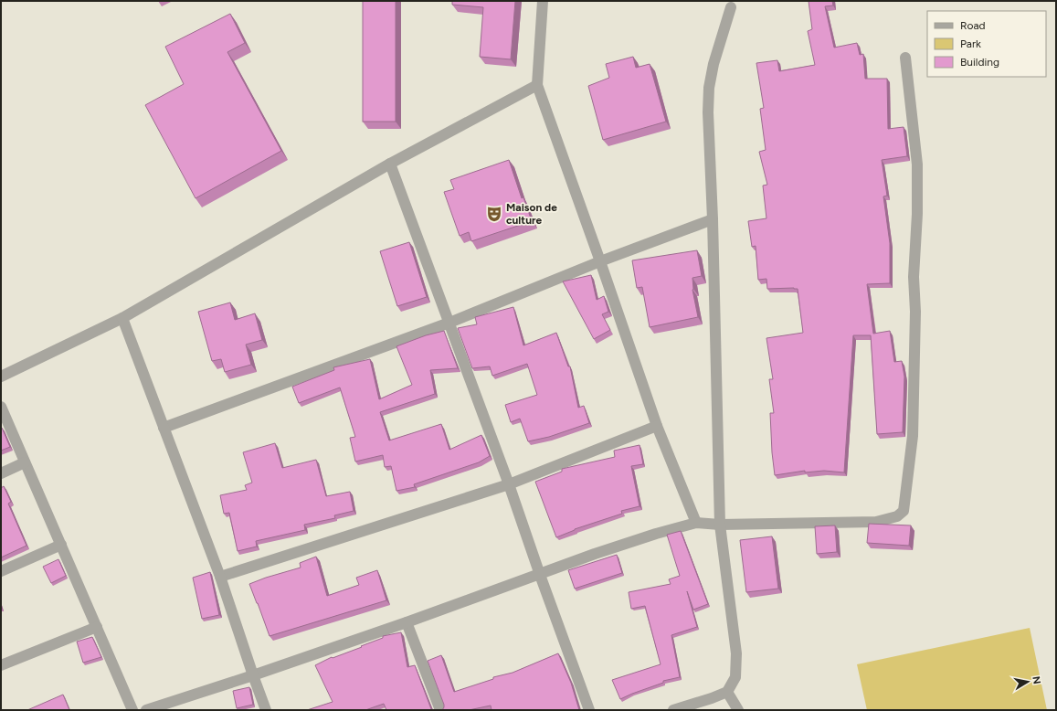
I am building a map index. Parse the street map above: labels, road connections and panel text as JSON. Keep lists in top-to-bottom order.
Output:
{
  "places": {
    "theatre": ["Maison de culture"]
  },
  "legend": ["Road", "Park", "Building"],
  "north": "right"
}
